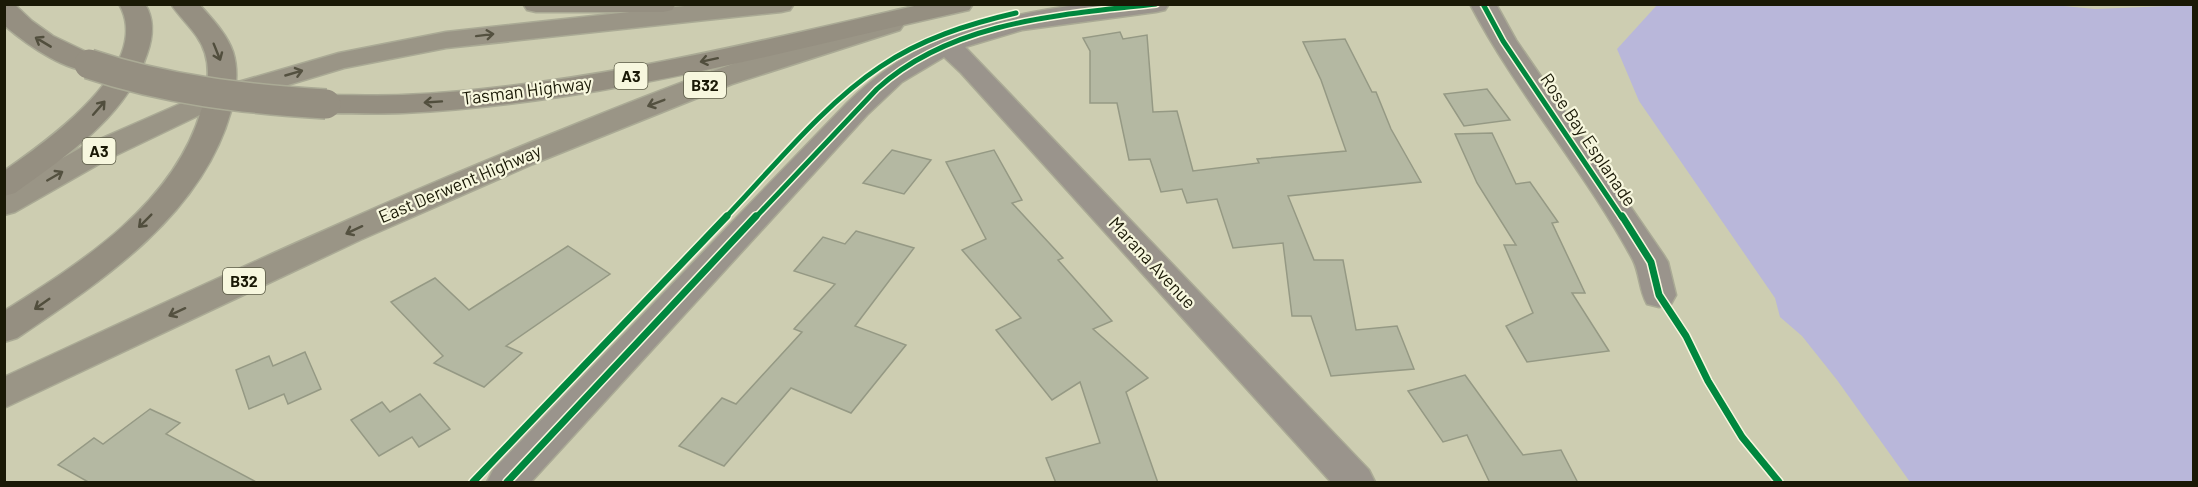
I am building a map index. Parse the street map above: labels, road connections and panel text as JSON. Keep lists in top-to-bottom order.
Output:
{
  "streets": {
    "highway": ["A3", "Tasman Highway"],
    "main road": ["B32", "East Derwent Highway"],
    "street": ["Rose Bay Esplanade", "Marana Avenue"]
  },
  "crossings": [
    ["Tasman Highway", "East Derwent Highway"]
  ],
  "one_way": ["Tasman Highway"]
}
